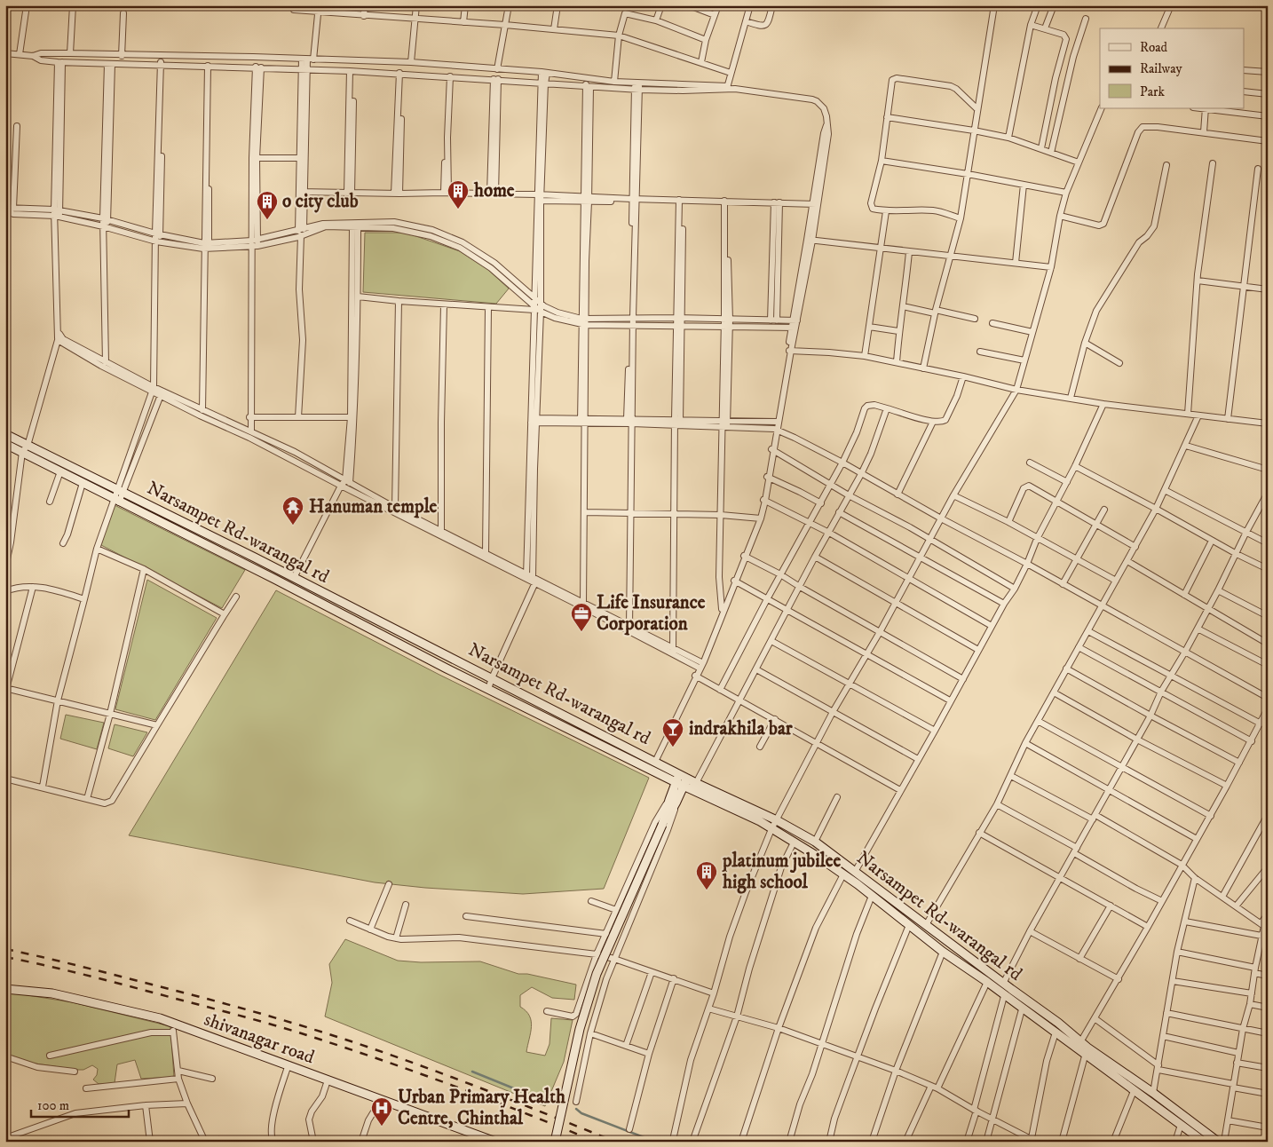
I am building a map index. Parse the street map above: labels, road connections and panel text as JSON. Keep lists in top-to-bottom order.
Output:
{
  "streets": {
    "main road": ["Narsampet Rd-warangal rd", "shivanagar road"]
  },
  "places": {
    "building": ["home", "o city club", "platinum jubilee high school"],
    "temple": ["Hanuman temple"],
    "office": ["Life Insurance Corporation"],
    "bar": ["indrakhila bar"],
    "hospital": ["Urban Primary Health Centre, Chinthal"]
  },
  "legend": ["Road", "Railway", "Park"],
  "scale_bar": "100 m"
}
